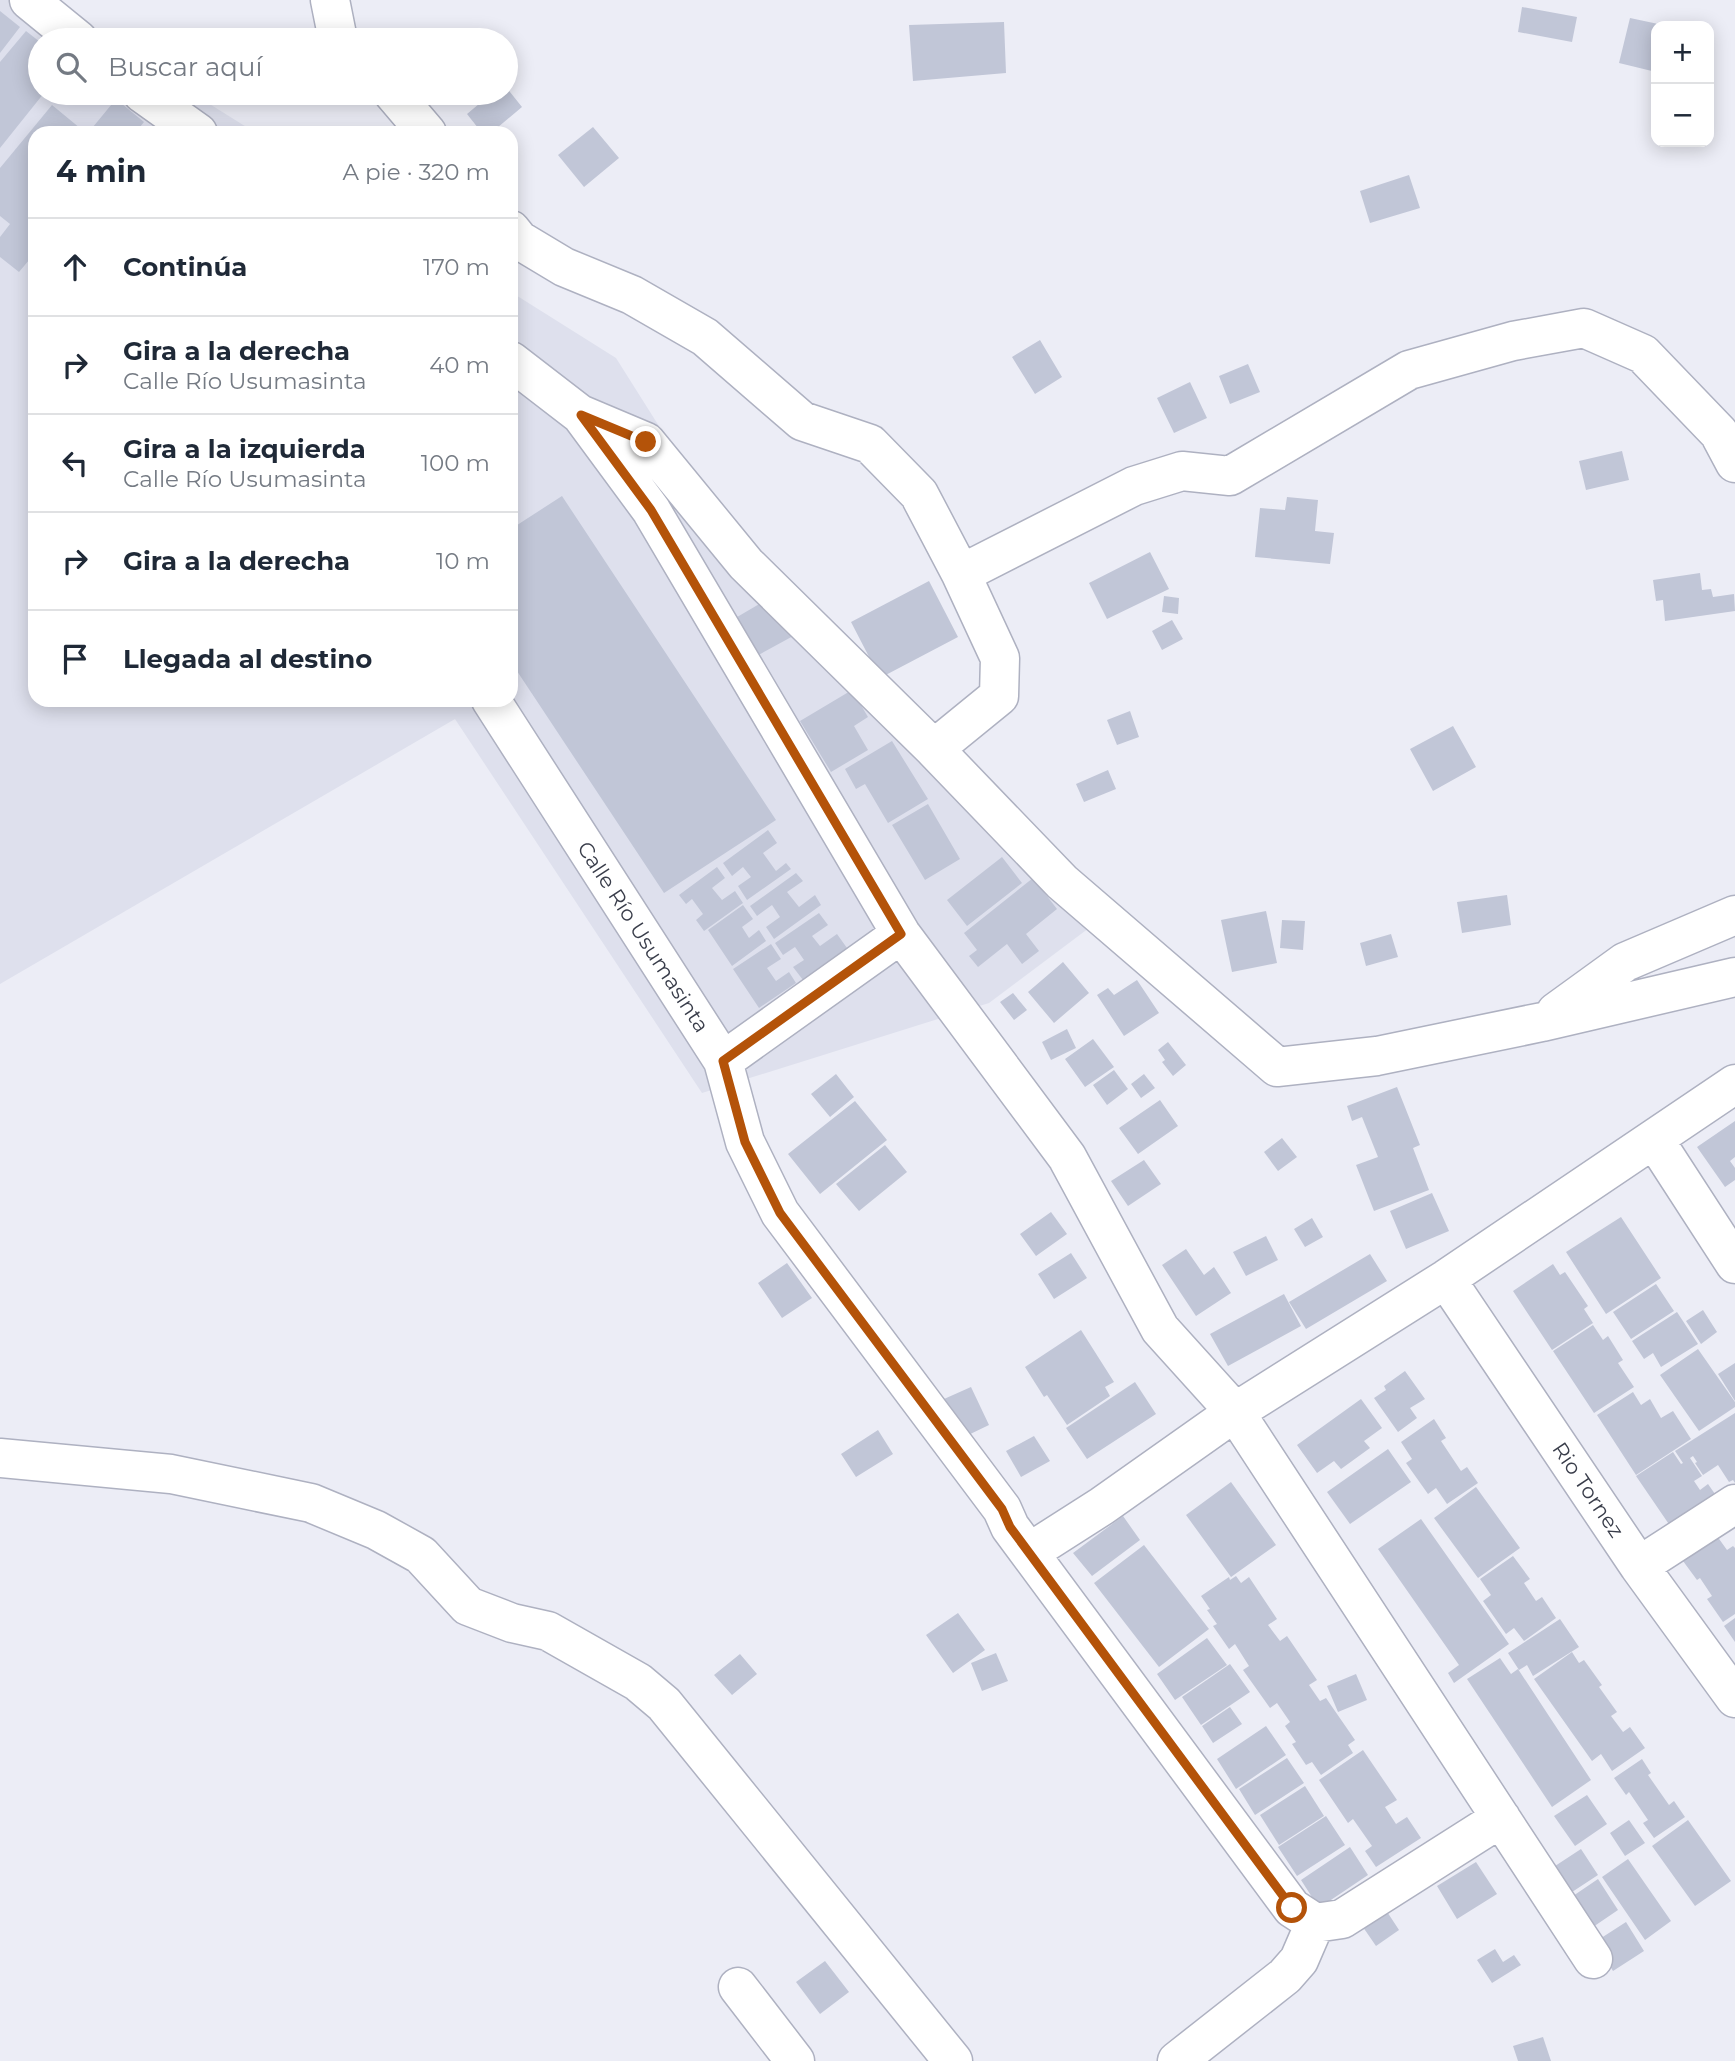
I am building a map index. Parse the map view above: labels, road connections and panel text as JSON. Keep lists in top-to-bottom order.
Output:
{
  "streets": {
    "street": ["Calle Río Usumasinta", "Rio Tornez"]
  },
  "page": {
    "map_buttons": ["+", "−"],
    "search": "Buscar aquí",
    "heading": ["4 min", "A pie · 320 m"],
    "list": [
      ["Continúa", "170 m"],
      ["Gira a la derecha", "Calle Río Usumasinta", "40 m"],
      ["Gira a la izquierda", "Calle Río Usumasinta", "100 m"],
      ["Gira a la derecha", "10 m"],
      "Llegada al destino"
    ]
  }
}
